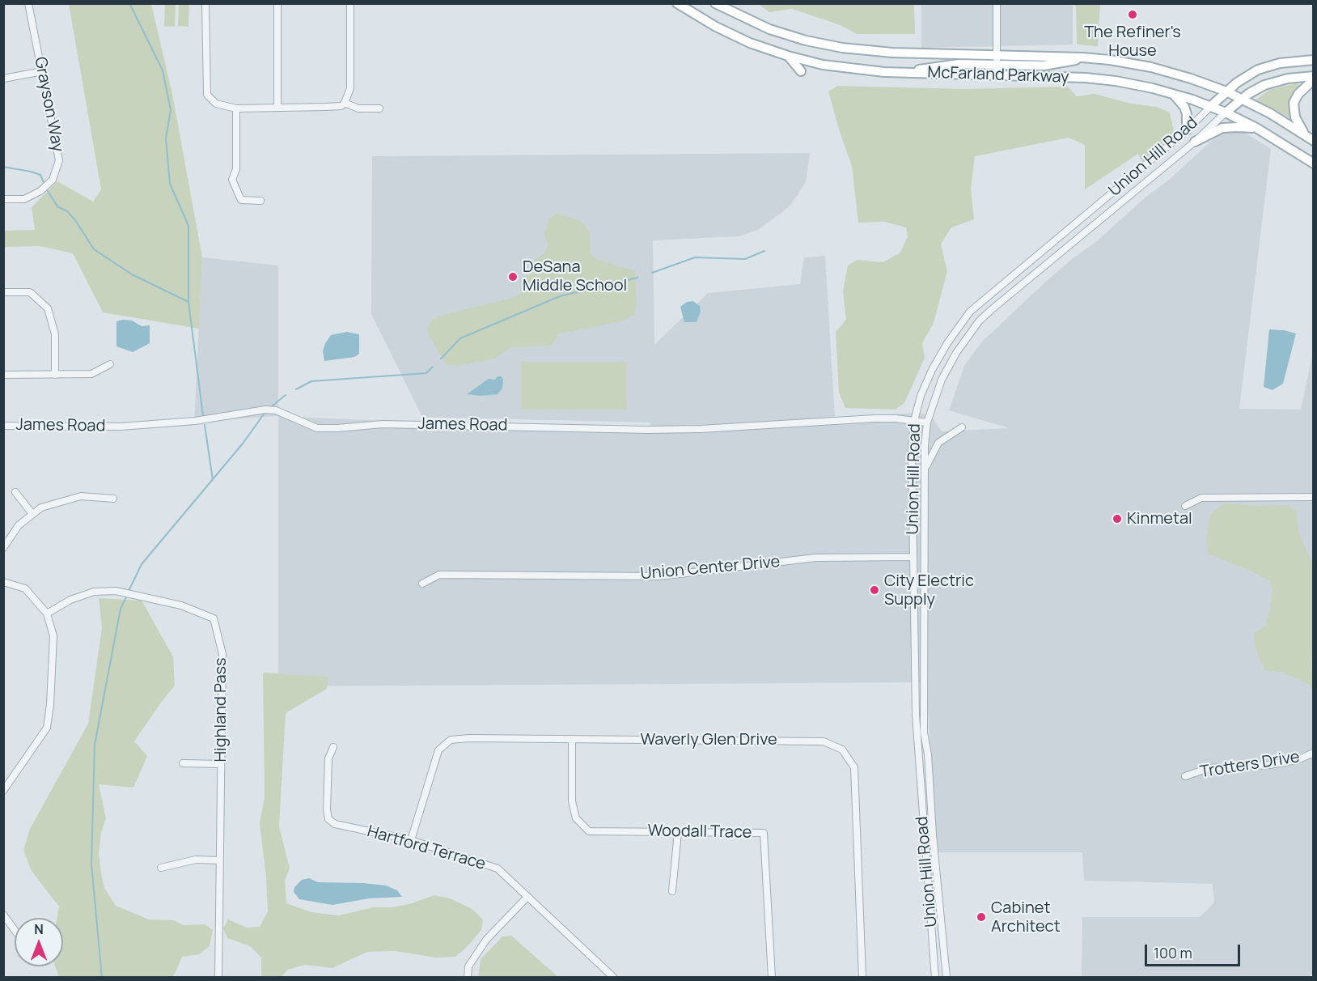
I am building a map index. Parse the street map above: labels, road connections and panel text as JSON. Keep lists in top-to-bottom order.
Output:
{
  "streets": {
    "main road": ["McFarland Parkway", "Union Hill Road"],
    "street": [
      "Grayson Way",
      "James Road",
      "Union Center Drive",
      "Highland Pass",
      "Waverly Glen Drive",
      "Trotters Drive",
      "Woodall Trace",
      "Hartford Terrace"
    ]
  },
  "crossings": [
    ["McFarland Parkway", "Union Hill Road"],
    ["Union Hill Road", "James Road"],
    ["Union Hill Road", "Union Center Drive"],
    ["Waverly Glen Drive", "Woodall Trace"],
    ["Waverly Glen Drive", "Hartford Terrace"]
  ],
  "places": [
    "The Refiner's House",
    "DeSana Middle School",
    "Kinmetal",
    "City Electric Supply",
    "Cabinet Architect"
  ],
  "scale_bar": "100 m",
  "north": "top"
}
